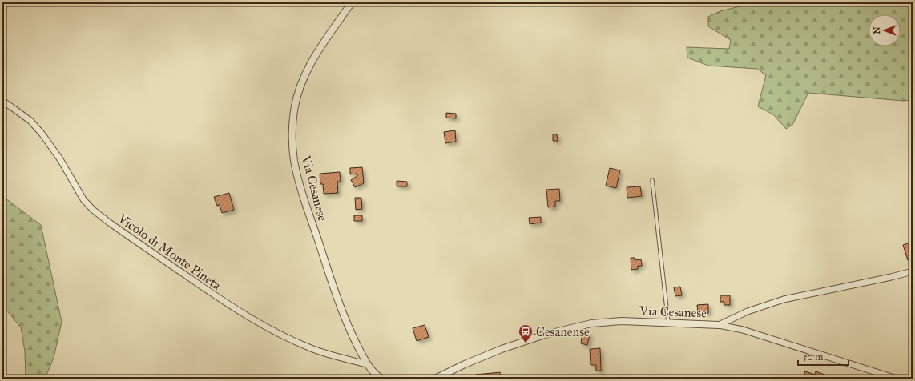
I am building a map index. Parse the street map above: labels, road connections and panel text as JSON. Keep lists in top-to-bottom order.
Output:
{
  "streets": {
    "street": ["Via Cesanese", "Vicolo di Monte Pineta"]
  },
  "crossings": [
    ["Via Cesanese", "Vicolo di Monte Pineta"]
  ],
  "places": {
    "bus stop": ["Cesanense"]
  },
  "scale_bar": "50 m",
  "north": "left"
}
